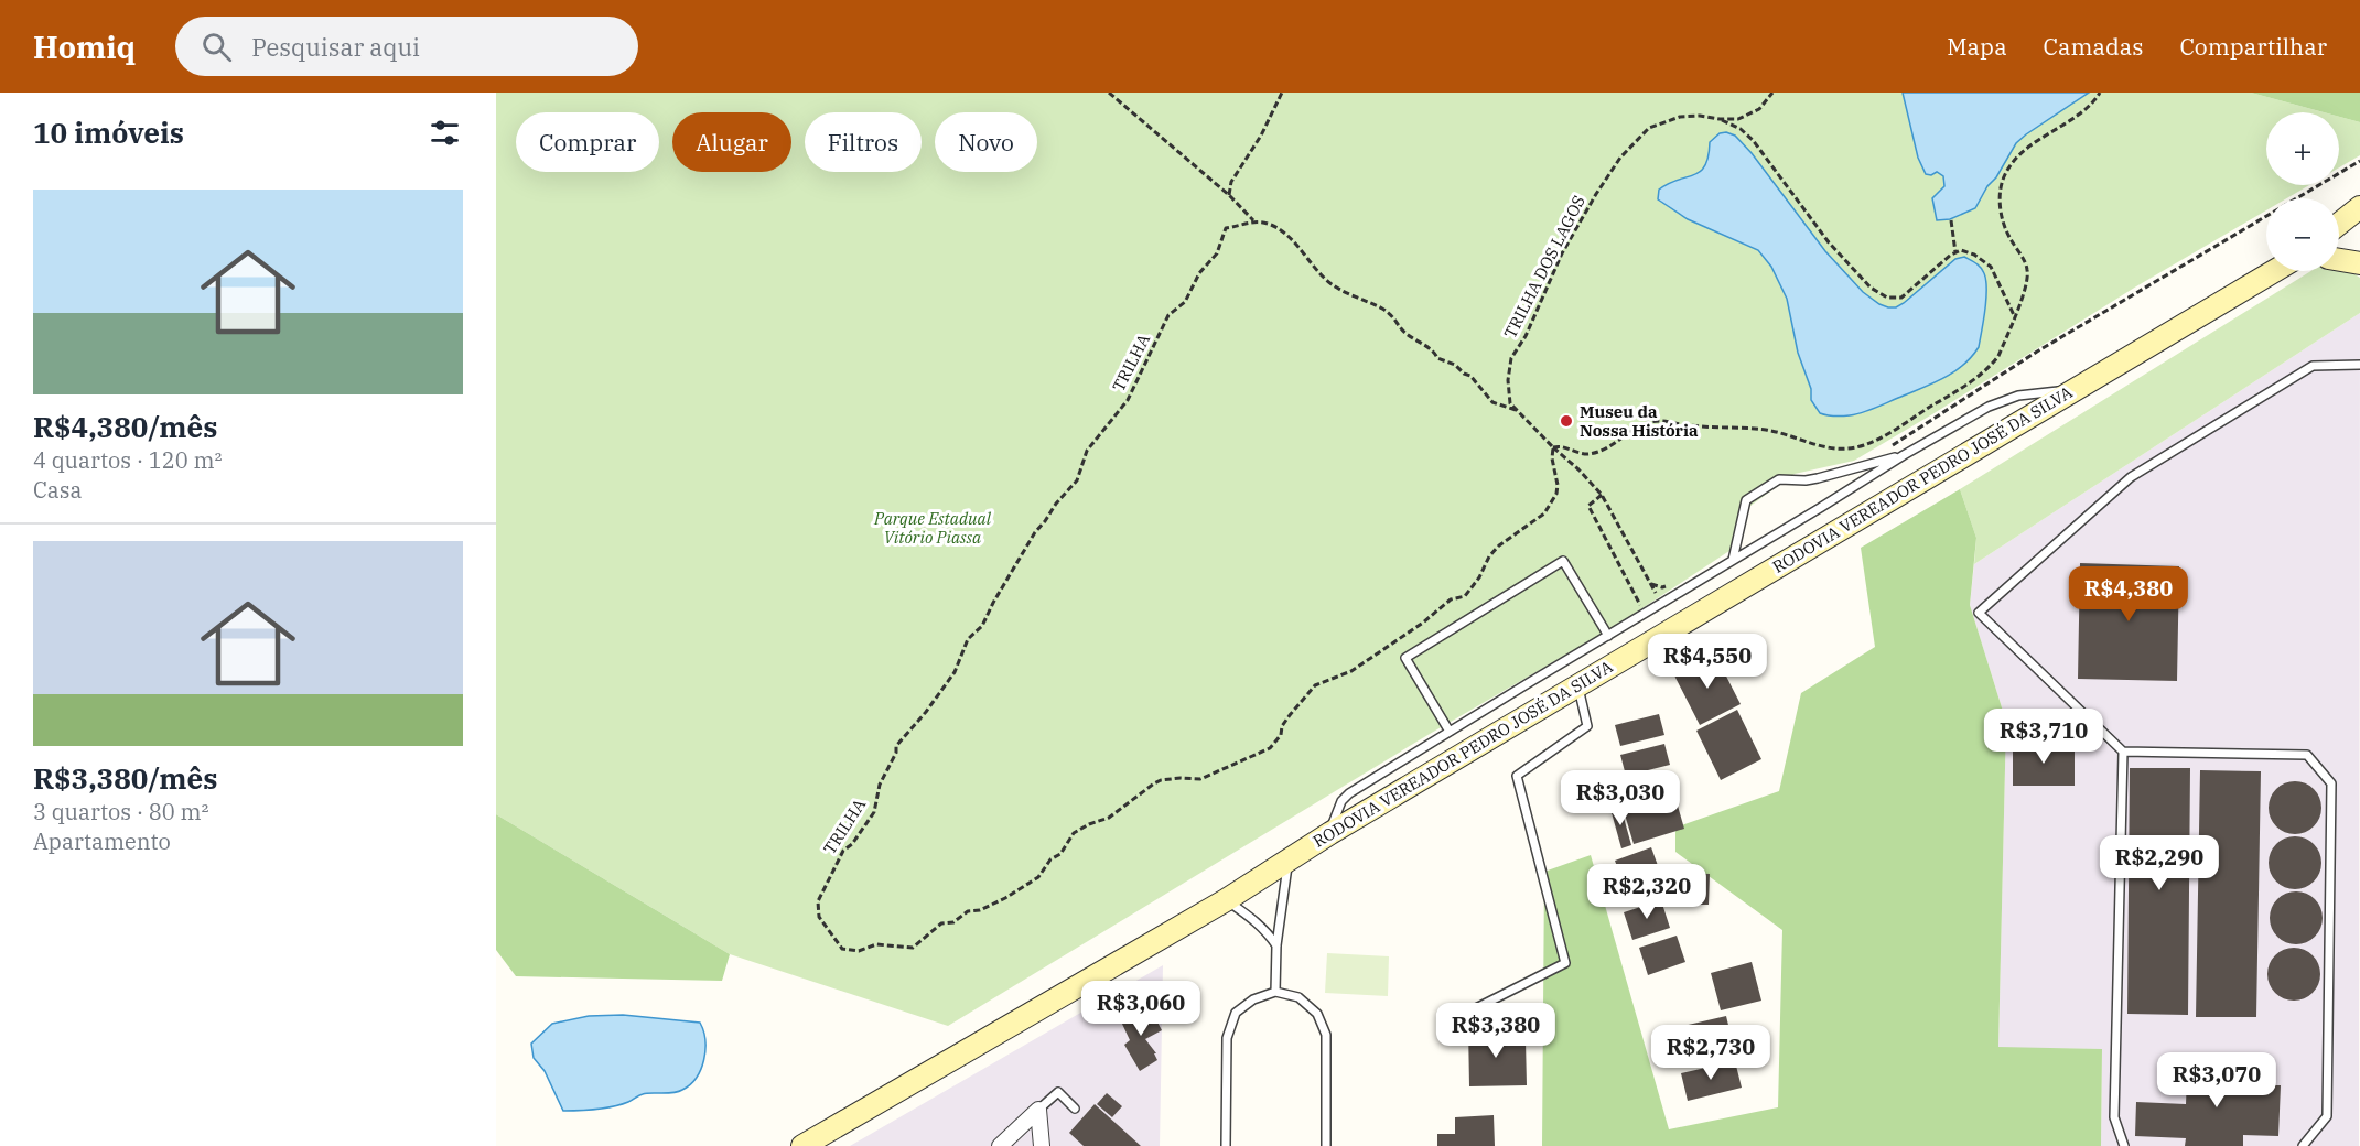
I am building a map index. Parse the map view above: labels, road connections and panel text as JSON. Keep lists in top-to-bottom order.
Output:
{
  "streets": {
    "main road": ["RODOVIA VEREADOR PEDRO JOSÉ DA SILVA"],
    "path": ["TRILHA DOS LAGOS", "TRILHA"]
  },
  "parks": ["Parque Estadual Vitório Piassa"],
  "places": ["Museu da Nossa História"],
  "page": {
    "header": "Homiq",
    "search": "Pesquisar aqui",
    "nav": ["Mapa", "Camadas", "Compartilhar"],
    "heading": "10 imóveis",
    "map_buttons": ["+", "−"],
    "chip": [
      "Comprar",
      "Alugar",
      "Filtros",
      "Novo"
    ],
    "list": [
      {
        "name": "R$4,380/mês",
        "note": "4 quartos · 120 m² · Casa"
      },
      {
        "name": "R$3,380/mês",
        "note": "3 quartos · 80 m² · Apartamento"
      }
    ],
    "price": [
      "R$4,380",
      "R$4,550",
      "R$3,710",
      "R$3,030",
      "R$2,290",
      "R$2,320",
      "R$3,060",
      "R$3,380",
      "R$2,730",
      "R$3,070"
    ]
  }
}
